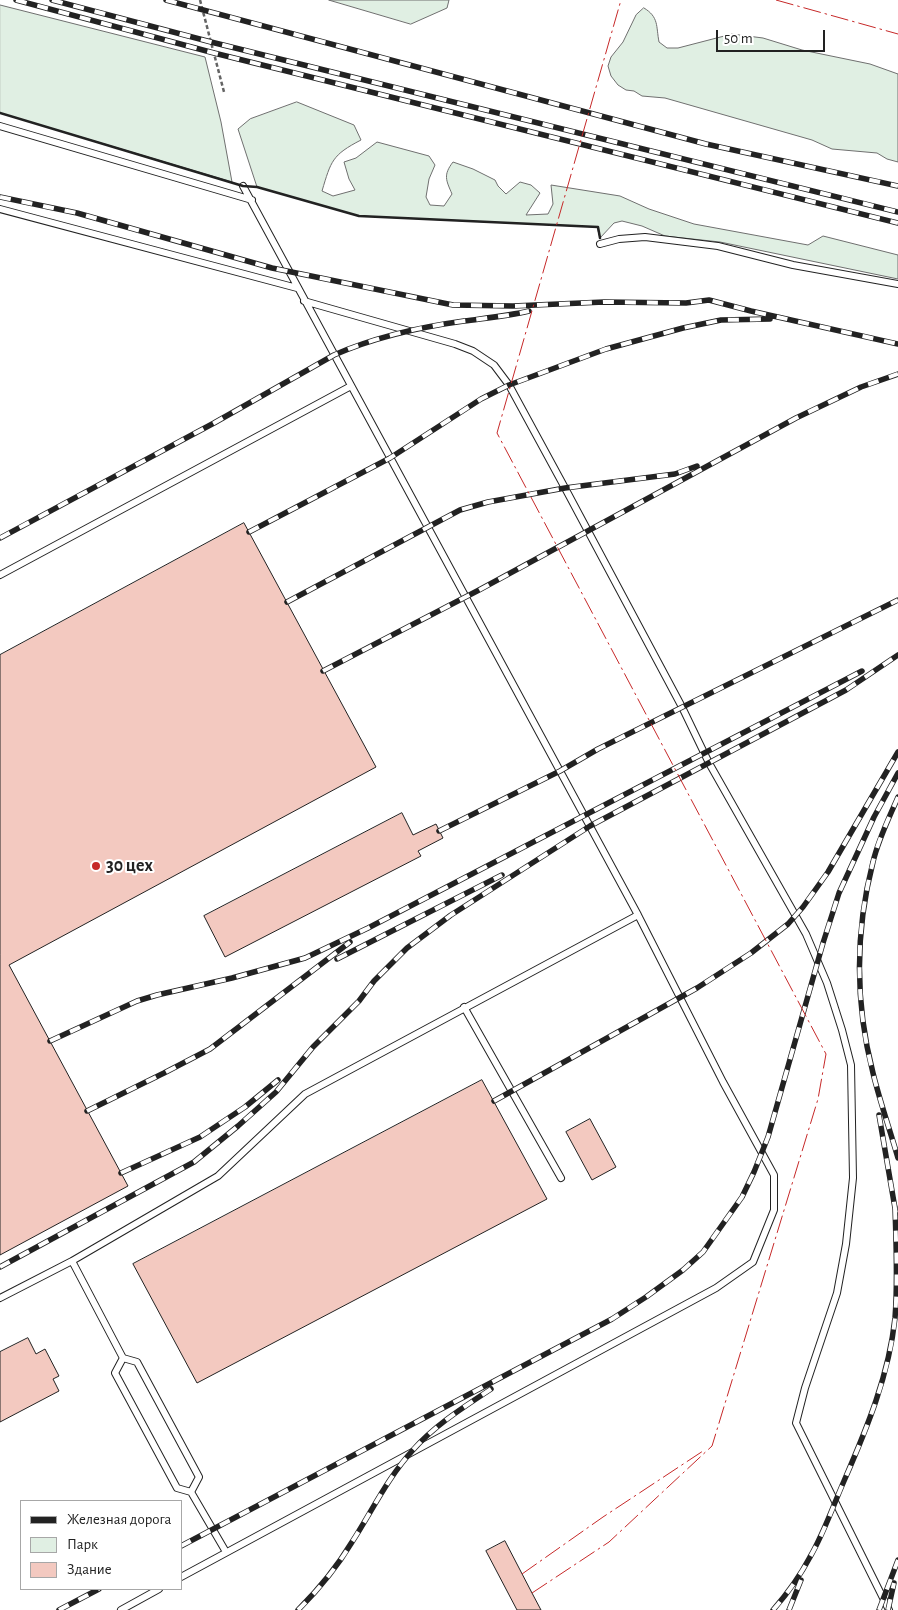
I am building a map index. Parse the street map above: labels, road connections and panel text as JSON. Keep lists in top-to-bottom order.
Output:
{
  "places": ["30 цех"],
  "legend": ["Железная дорога", "Парк", "Здание"],
  "scale_bar": "50 m"
}
